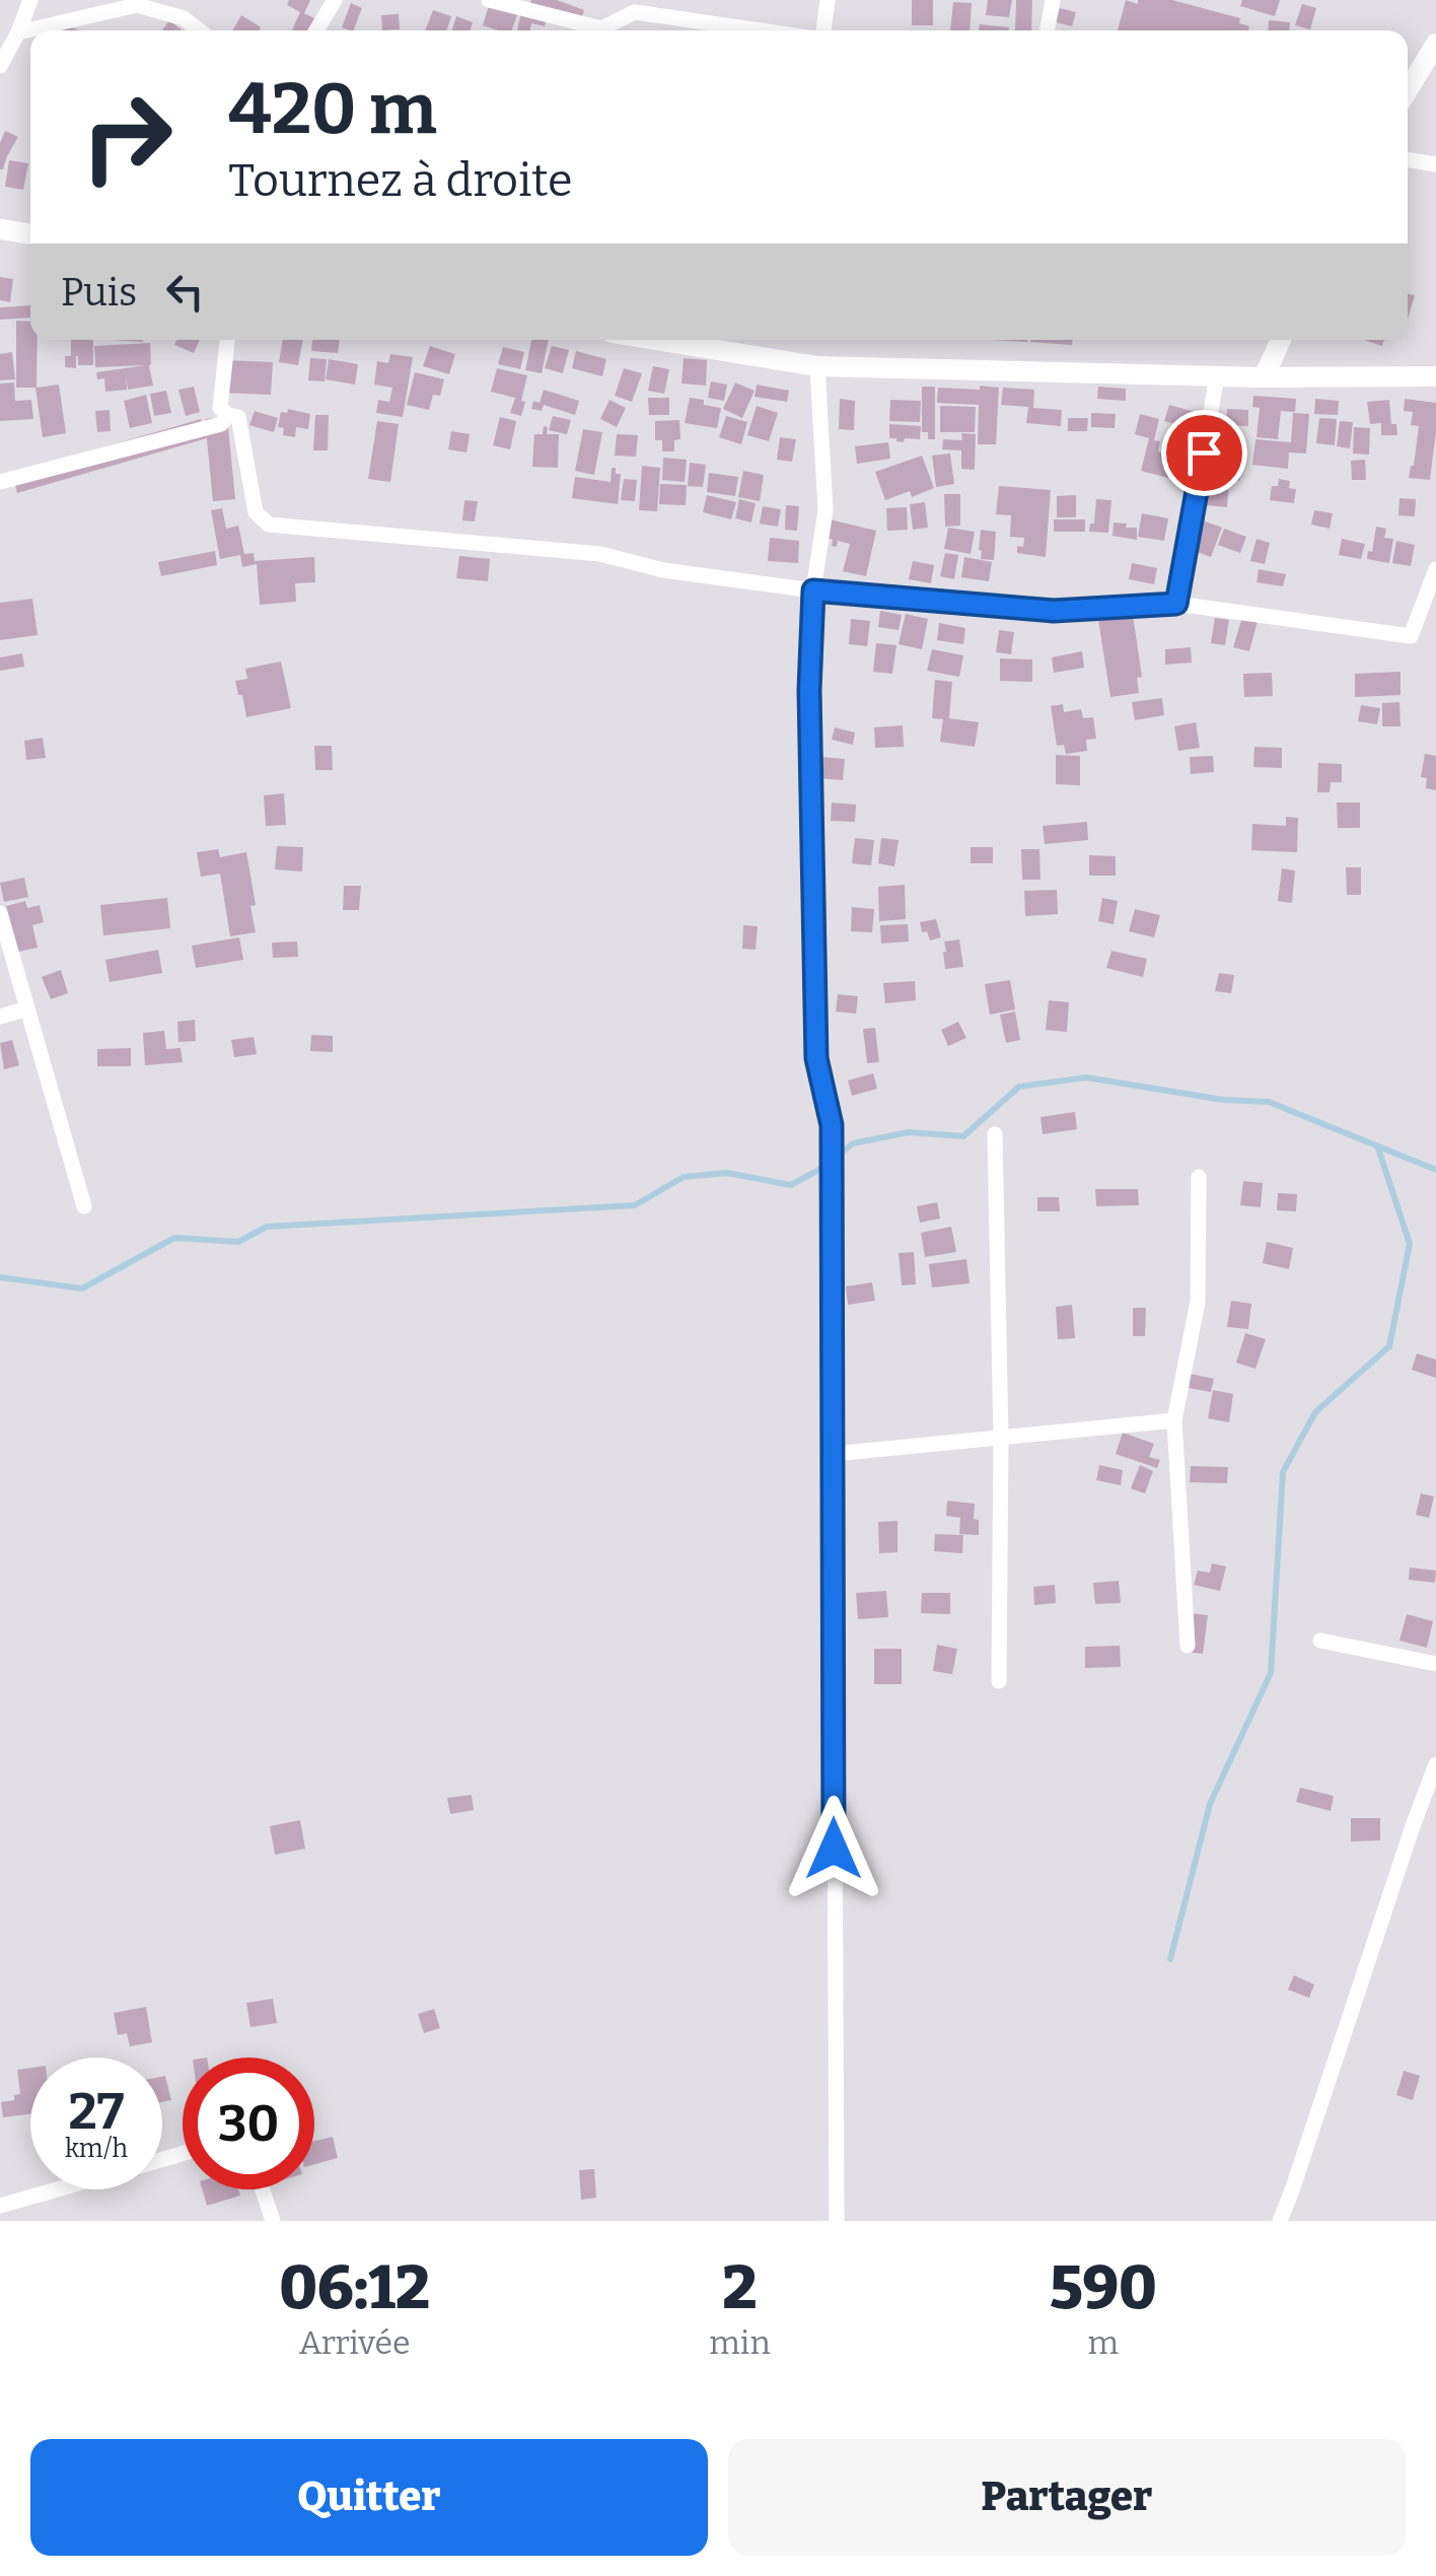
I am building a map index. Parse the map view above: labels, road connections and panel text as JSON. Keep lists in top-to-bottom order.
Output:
{
  "page": {
    "turn": ["420 m", "Tournez à droite"],
    "then": "Puis",
    "speed": "27 km/h",
    "limit": "30",
    "eta": [
      "06:12",
      "Arrivée",
      "2",
      "min",
      "590",
      "m"
    ],
    "buttons": ["Quitter", "Partager"]
  }
}
